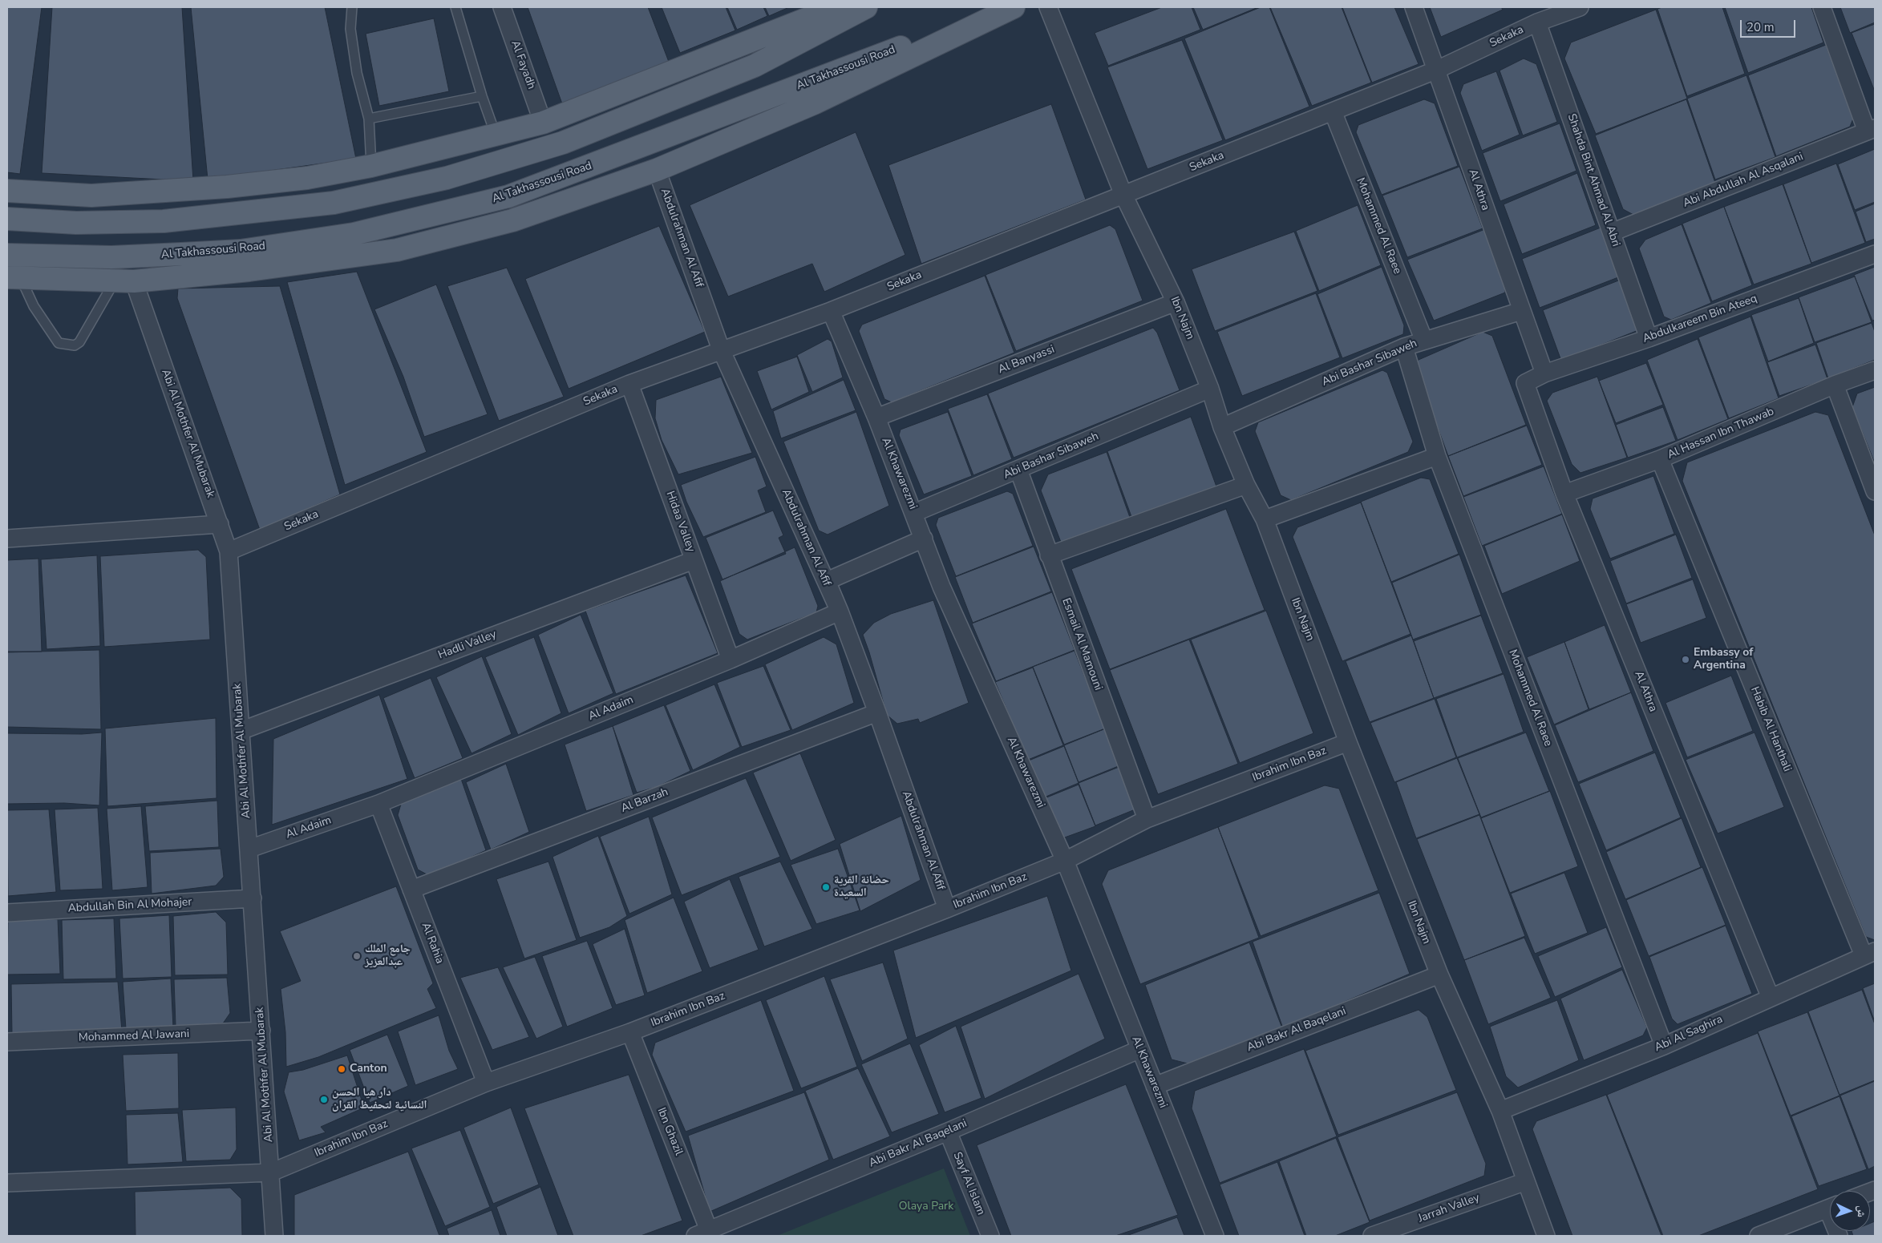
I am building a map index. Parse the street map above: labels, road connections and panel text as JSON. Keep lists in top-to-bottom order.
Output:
{
  "streets": {
    "main road": ["Al Takhassousi Road"],
    "street": [
      "Sekaka",
      "Al Fayadh",
      "Shahda Bint Ahmad Al Abri",
      "Abi Abdullah Al Asqalani",
      "Al Athra",
      "Mohammed Al Raee",
      "Abdulrahman Al Afif",
      "Ibn Najm",
      "Abdulkareem Bin Ateeq",
      "Al Banyassi",
      "Abi Bashar Sibaweh",
      "Abi Al Mothfer Al Mubarak",
      "Al Hassan Ibn Thawab",
      "Al Khawarezmi",
      "Hidaa Valley",
      "Esmail Al Mamouni",
      "Hadli Valley",
      "Al Adaim",
      "Habib Al Hanthali",
      "Ibrahim Ibn Baz",
      "Al Barzah",
      "Abdullah Bin Al Mohajer",
      "Al Rahia",
      "Abi Bakr Al Baqelani",
      "Abi Al Saghira",
      "Mohammed Al Jawani",
      "Ibn Ghazil",
      "Sayf Al Islam",
      "Jarrah Valley"
    ]
  },
  "crossings": [
    ["Sekaka", "Shahda Bint Ahmad Al Abri"],
    ["Sekaka", "Al Athra"],
    ["Sekaka", "Mohammed Al Raee"],
    ["Sekaka", "Abdulrahman Al Afif"],
    ["Sekaka", "Ibn Najm"],
    ["Sekaka", "Abi Al Mothfer Al Mubarak"],
    ["Sekaka", "Al Khawarezmi"],
    ["Sekaka", "Hidaa Valley"],
    ["Shahda Bint Ahmad Al Abri", "Abi Abdullah Al Asqalani"],
    ["Shahda Bint Ahmad Al Abri", "Abdulkareem Bin Ateeq"],
    ["Al Athra", "Abdulkareem Bin Ateeq"],
    ["Al Athra", "Abi Bashar Sibaweh"],
    ["Al Athra", "Al Hassan Ibn Thawab"],
    ["Al Athra", "Abi Al Saghira"],
    ["Mohammed Al Raee", "Abi Bashar Sibaweh"],
    ["Mohammed Al Raee", "Abi Al Saghira"],
    ["Abdulrahman Al Afif", "Al Adaim"],
    ["Abdulrahman Al Afif", "Ibrahim Ibn Baz"],
    ["Abdulrahman Al Afif", "Al Barzah"],
    ["Ibn Najm", "Al Banyassi"],
    ["Ibn Najm", "Abi Bashar Sibaweh"],
    ["Ibn Najm", "Ibrahim Ibn Baz"],
    ["Ibn Najm", "Abi Bakr Al Baqelani"],
    ["Ibn Najm", "Abi Al Saghira"],
    ["Ibn Najm", "Jarrah Valley"],
    ["Al Banyassi", "Al Khawarezmi"],
    ["Abi Bashar Sibaweh", "Al Khawarezmi"],
    ["Abi Bashar Sibaweh", "Esmail Al Mamouni"],
    ["Abi Al Mothfer Al Mubarak", "Hadli Valley"],
    ["Abi Al Mothfer Al Mubarak", "Al Adaim"],
    ["Abi Al Mothfer Al Mubarak", "Ibrahim Ibn Baz"],
    ["Abi Al Mothfer Al Mubarak", "Abdullah Bin Al Mohajer"],
    ["Abi Al Mothfer Al Mubarak", "Mohammed Al Jawani"],
    ["Al Hassan Ibn Thawab", "Habib Al Hanthali"],
    ["Al Khawarezmi", "Ibrahim Ibn Baz"],
    ["Al Khawarezmi", "Abi Bakr Al Baqelani"],
    ["Hidaa Valley", "Hadli Valley"],
    ["Hidaa Valley", "Al Adaim"],
    ["Esmail Al Mamouni", "Ibrahim Ibn Baz"],
    ["Al Adaim", "Al Rahia"],
    ["Habib Al Hanthali", "Abi Al Saghira"],
    ["Ibrahim Ibn Baz", "Al Rahia"],
    ["Ibrahim Ibn Baz", "Ibn Ghazil"],
    ["Al Barzah", "Al Rahia"],
    ["Abi Bakr Al Baqelani", "Ibn Ghazil"],
    ["Abi Bakr Al Baqelani", "Sayf Al Islam"]
  ],
  "parks": ["Olaya Park"],
  "places": [
    "Embassy of Argentina",
    "حضانة القرية السعيدة",
    "جامع الملك عبدالعزيز",
    "Canton",
    "دار هيا الحسن النسائية لتحفيظ القران"
  ],
  "scale_bar": "20 m",
  "north": "right"
}
